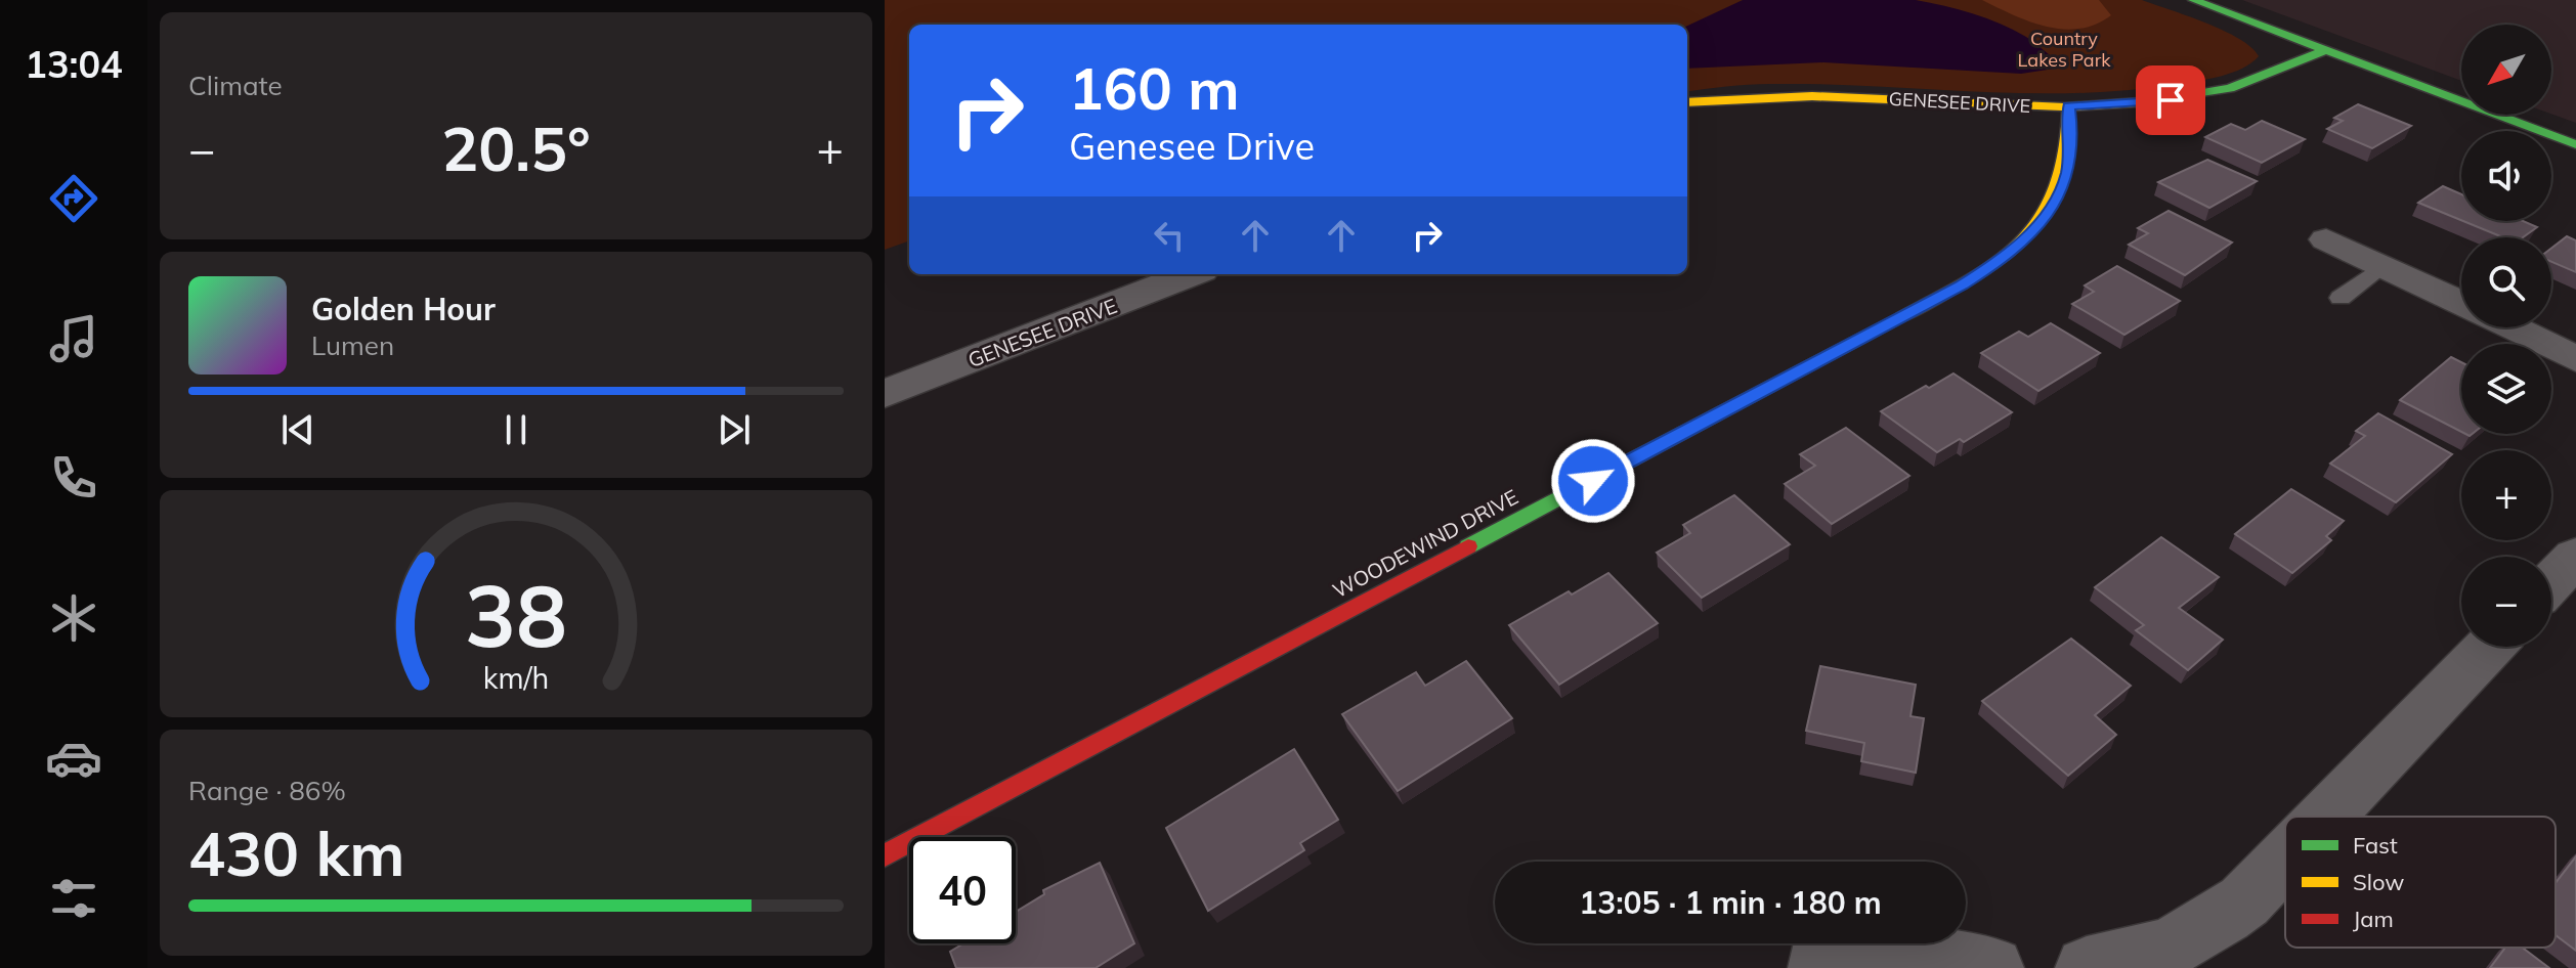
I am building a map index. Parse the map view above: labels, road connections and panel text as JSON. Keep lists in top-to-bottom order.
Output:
{
  "streets": {
    "street": ["GENESEE DRIVE", "WOODEWIND DRIVE"]
  },
  "crossings": [
    ["GENESEE DRIVE", "WOODEWIND DRIVE"]
  ],
  "parks": ["Country Lakes Park"],
  "legend": ["Fast", "Slow", "Jam"],
  "north": "bottom left",
  "page": {
    "tabs": "13:04",
    "tile": [
      "Climate",
      ["Range · 86%", "430 km"]
    ],
    "map_buttons": ["+", "−"],
    "turn": ["160 m", "Genesee Drive"],
    "heat": ["−", "20.5°", "+"],
    "song": ["Golden Hour", "Lumen"],
    "limit": "40",
    "trip": "13:05 · 1 min · 180 m",
    "gauge": ["38", "km/h"]
  }
}
